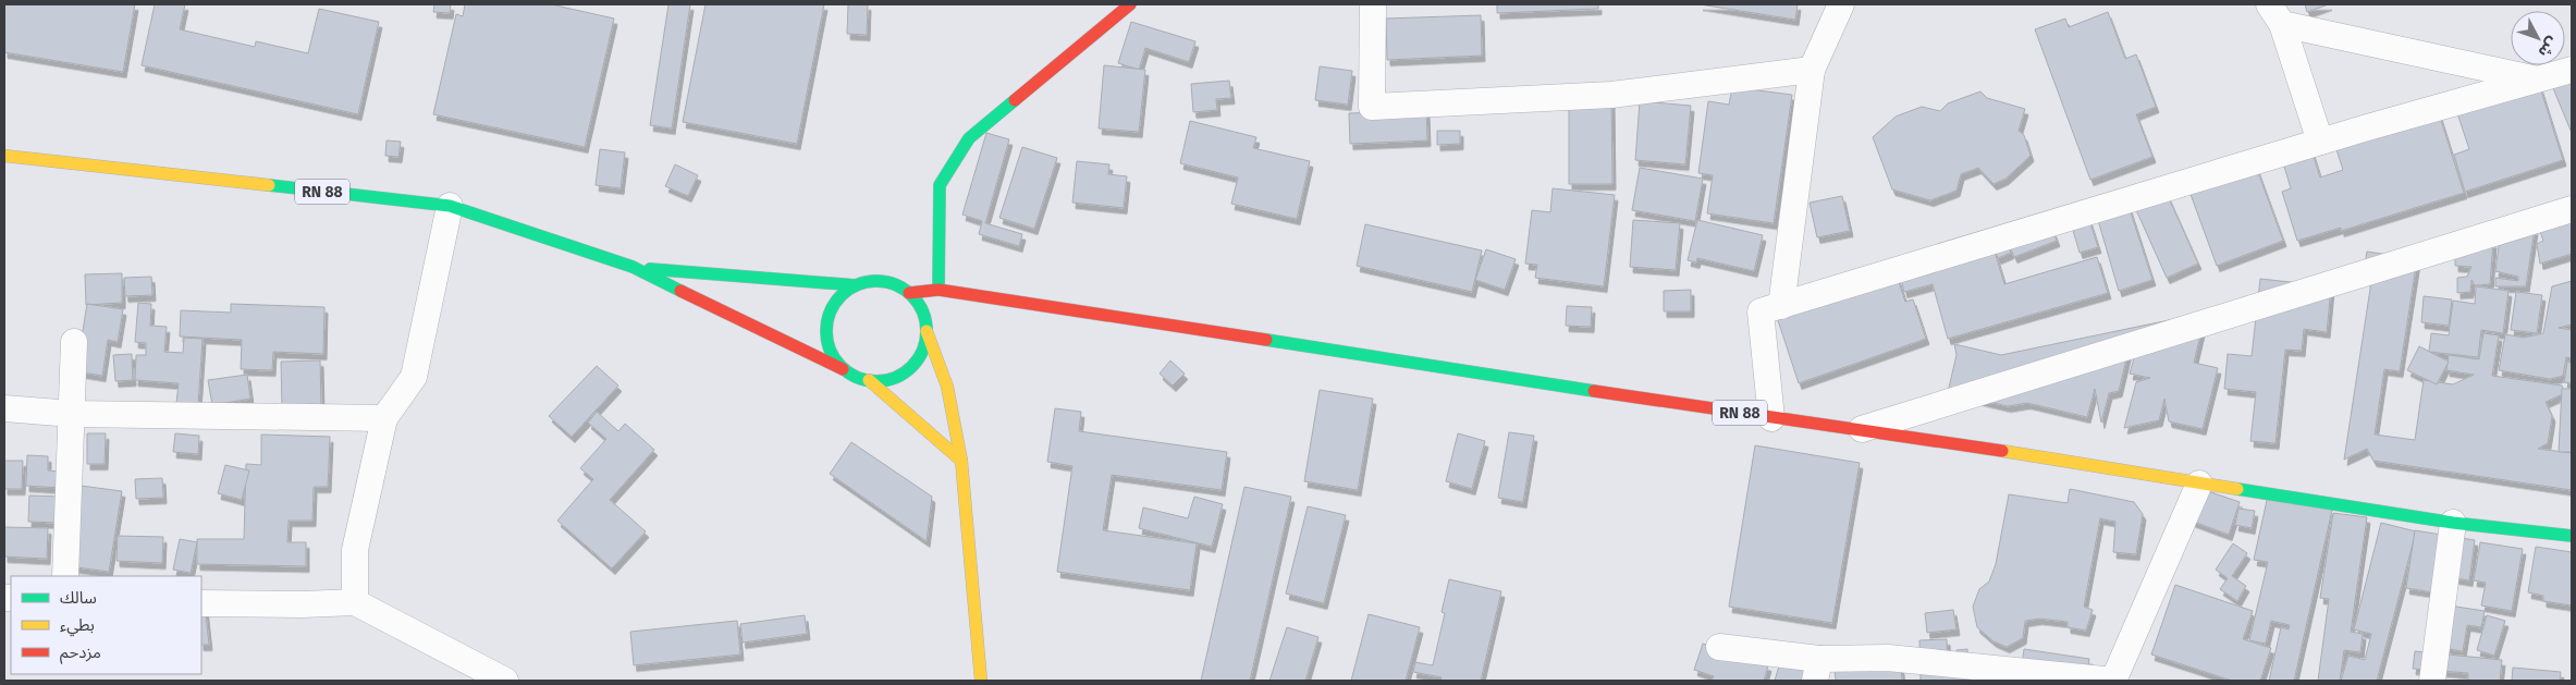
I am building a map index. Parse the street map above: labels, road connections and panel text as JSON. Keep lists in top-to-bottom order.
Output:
{
  "streets": {
    "main road": ["RN 88"]
  },
  "legend": ["سالك", "بطيء", "مزدحم"],
  "north": "bottom right"
}
